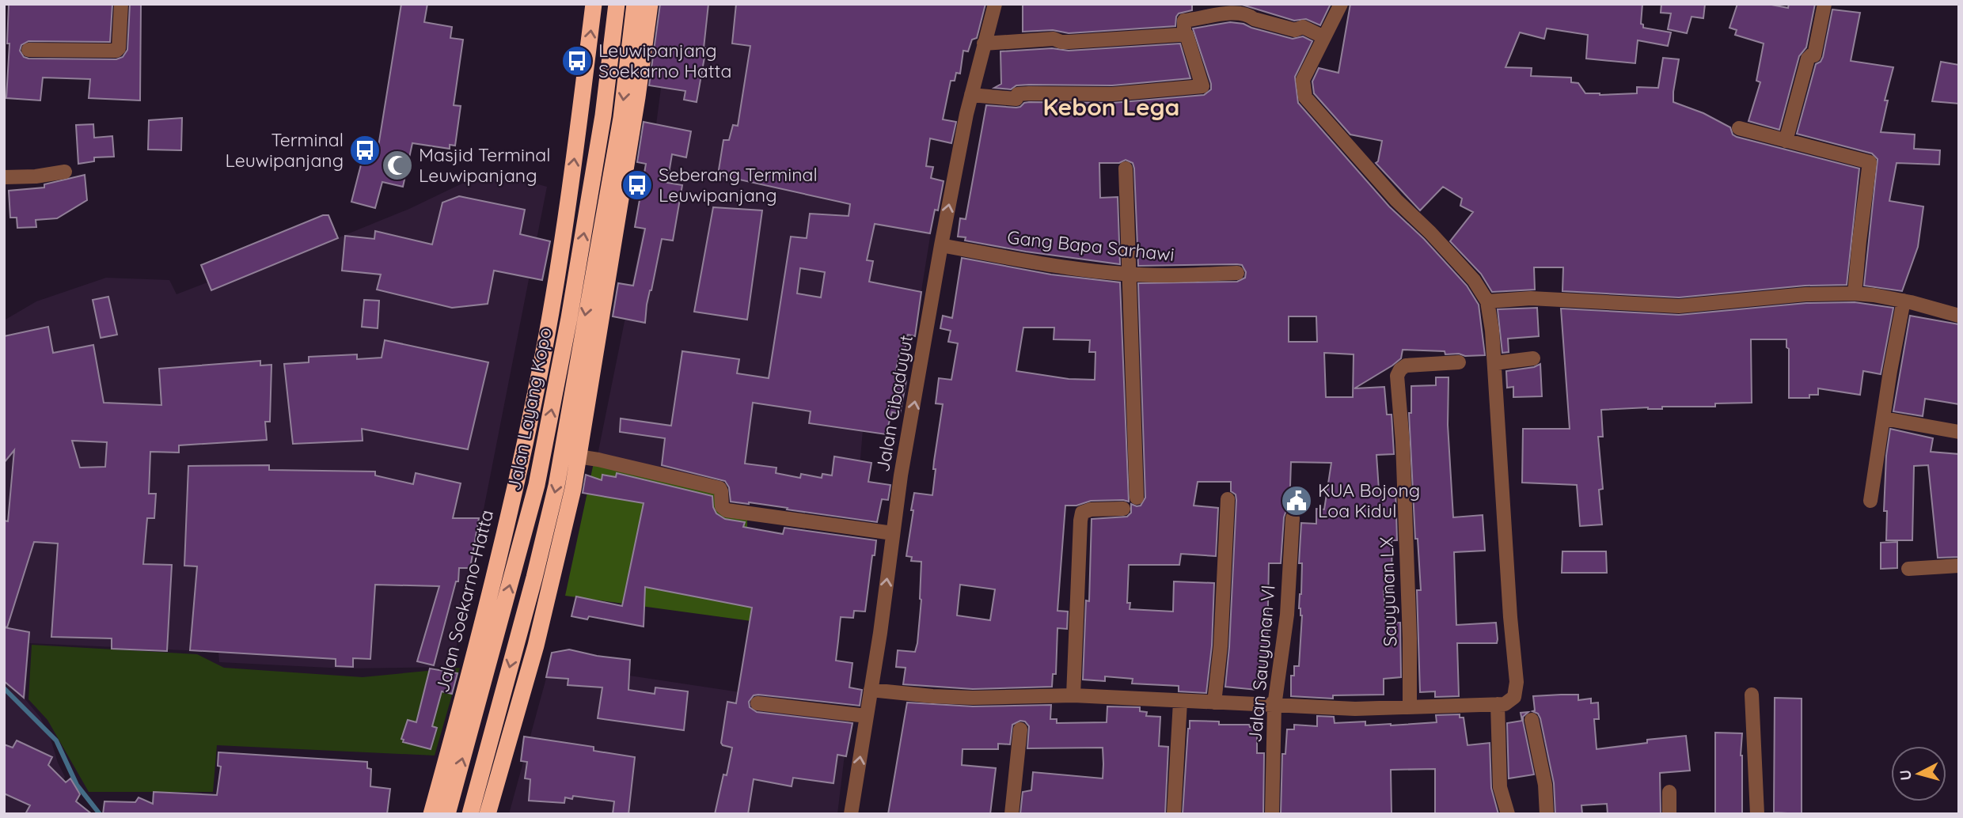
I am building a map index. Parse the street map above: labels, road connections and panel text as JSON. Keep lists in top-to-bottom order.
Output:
{
  "streets": {
    "highway": ["Jalan Layang Kopo", "Jalan Soekarno-Hatta"],
    "street": [
      "Gang Bapa Sarhawi",
      "Jalan Cibaduyut",
      "Sauyunan LX",
      "Jalan Sauyunan Vl"
    ]
  },
  "crossings": [
    ["Gang Bapa Sarhawi", "Jalan Cibaduyut"]
  ],
  "one_way": ["Jalan Cibaduyut"],
  "districts": ["Kebon Lega"],
  "places": {
    "bus stop": ["Leuwipanjang Soekarno Hatta", "Terminal Leuwipanjang", "Seberang Terminal Leuwipanjang"],
    "mosque": ["Masjid Terminal Leuwipanjang"],
    "public building": ["KUA Bojong Loa Kidul"]
  },
  "north": "left"
}
